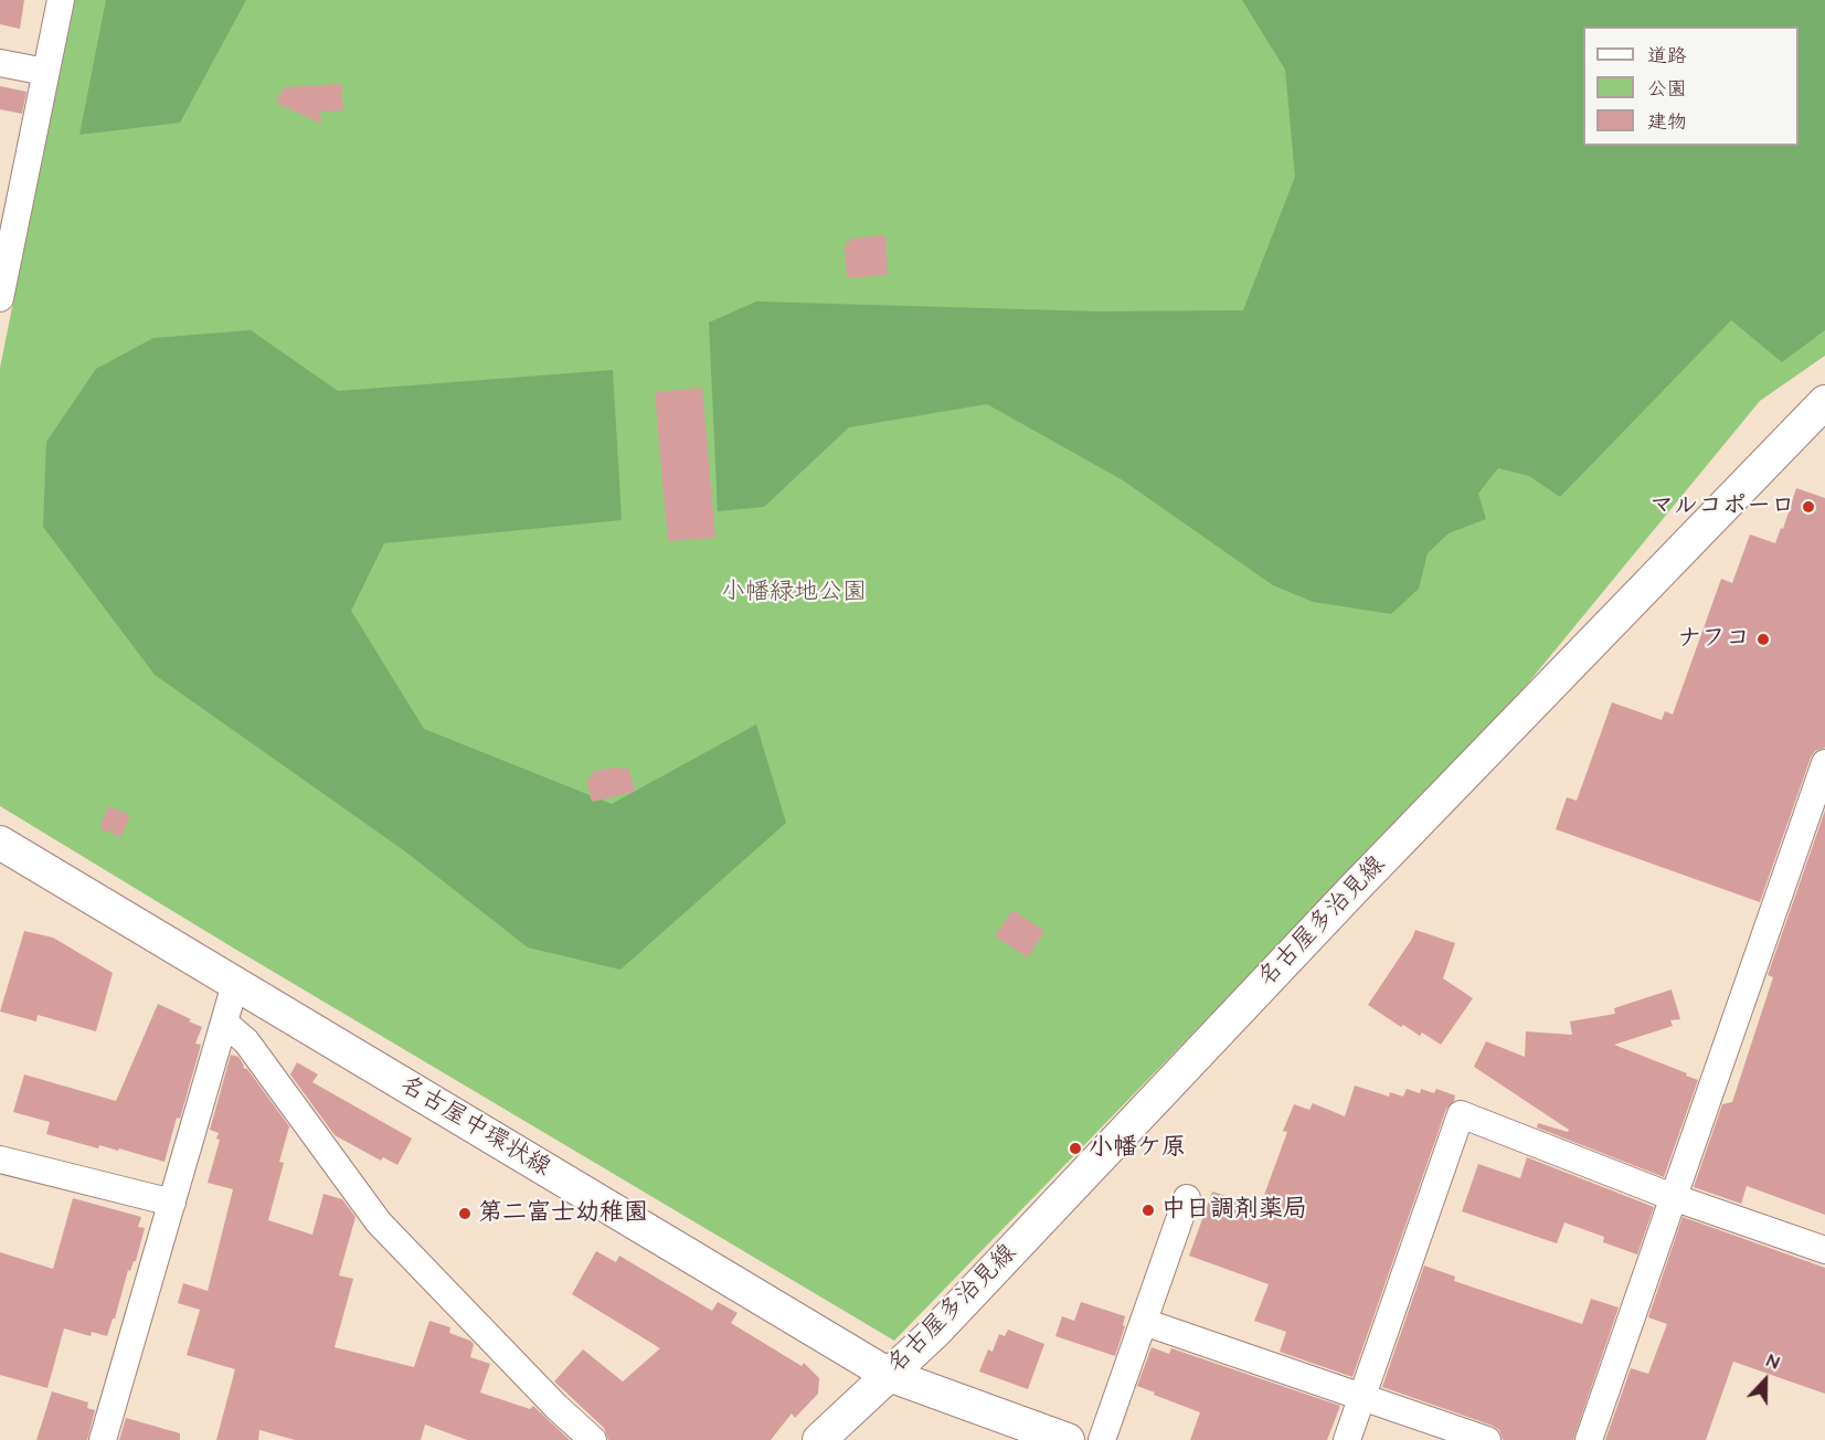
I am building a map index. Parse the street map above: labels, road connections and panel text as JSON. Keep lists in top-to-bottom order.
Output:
{
  "streets": {
    "main road": ["名古屋多治見線", "名古屋中環状線"]
  },
  "crossings": [
    ["名古屋多治見線", "名古屋中環状線"]
  ],
  "parks": ["小幡緑地公園"],
  "places": [
    "マルコポーロ",
    "ナフコ",
    "小幡ケ原",
    "中日調剤薬局",
    "第二富士幼稚園"
  ],
  "legend": ["道路", "公園", "建物"],
  "north": "top"
}
